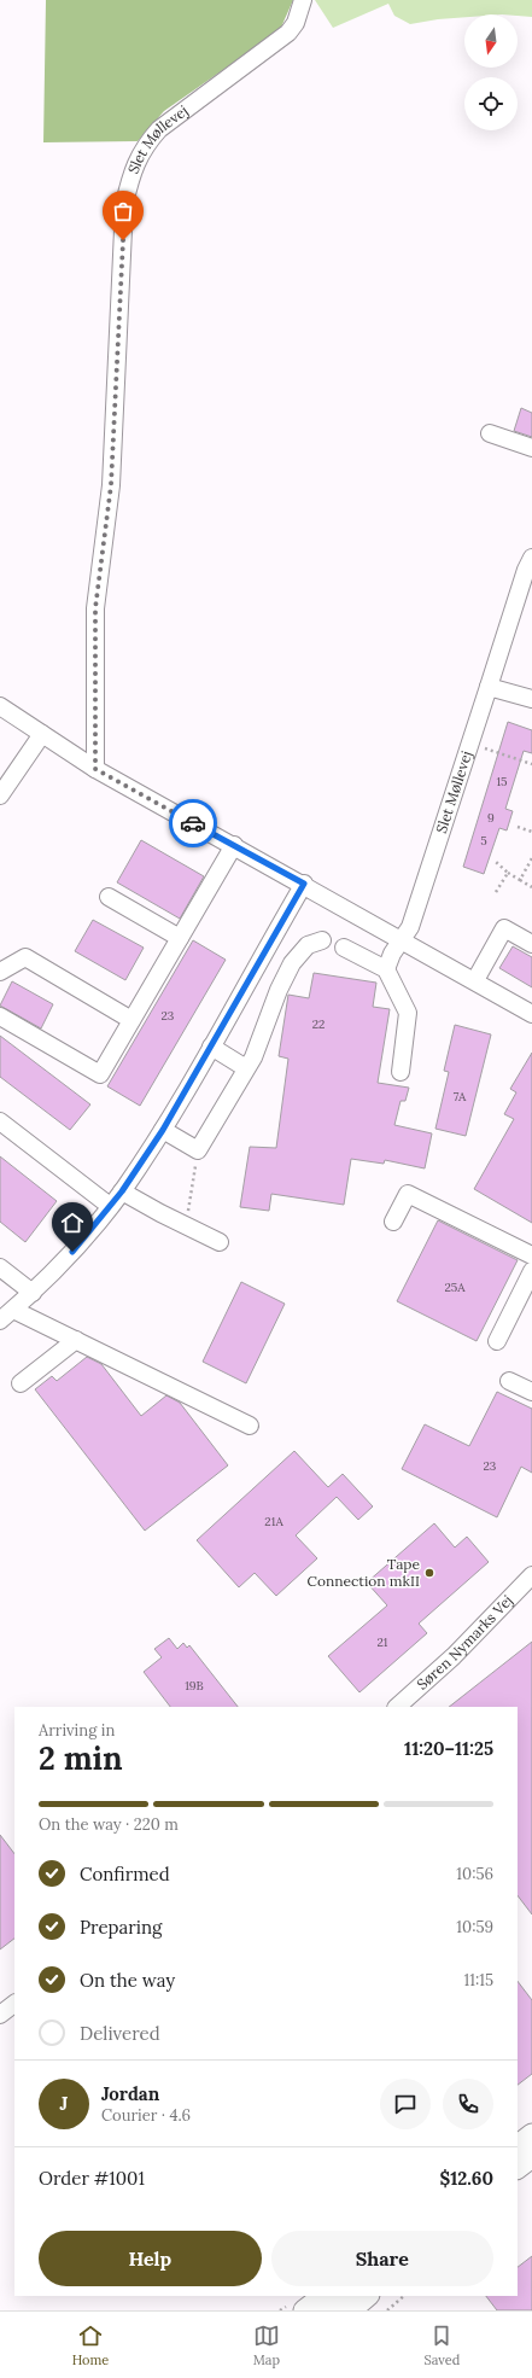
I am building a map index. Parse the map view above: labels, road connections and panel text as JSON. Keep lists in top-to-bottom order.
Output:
{
  "streets": {
    "street": ["Slet Møllevej", "Søren Nymarks Vej"]
  },
  "places": ["Tape Connection mkII"],
  "house_numbers": [
    "15",
    "9",
    "5",
    "23",
    "22",
    "7A",
    "25A",
    "23",
    "21A",
    "21",
    "19B"
  ],
  "north": "bottom",
  "page": {
    "heading": ["2 min", "Arriving in", "11:20–11:25"],
    "panel": [
      "Jordan",
      "Courier · 4.6",
      "Order #1001",
      "$12.60"
    ],
    "bar": "On the way · 220 m",
    "list": [
      ["Confirmed", "10:56"],
      ["Preparing", "10:59"],
      ["On the way", "11:15"],
      "Delivered"
    ],
    "round": "J",
    "buttons": ["Help", "Share"],
    "tabs": ["Home", "Map", "Saved"]
  }
}
